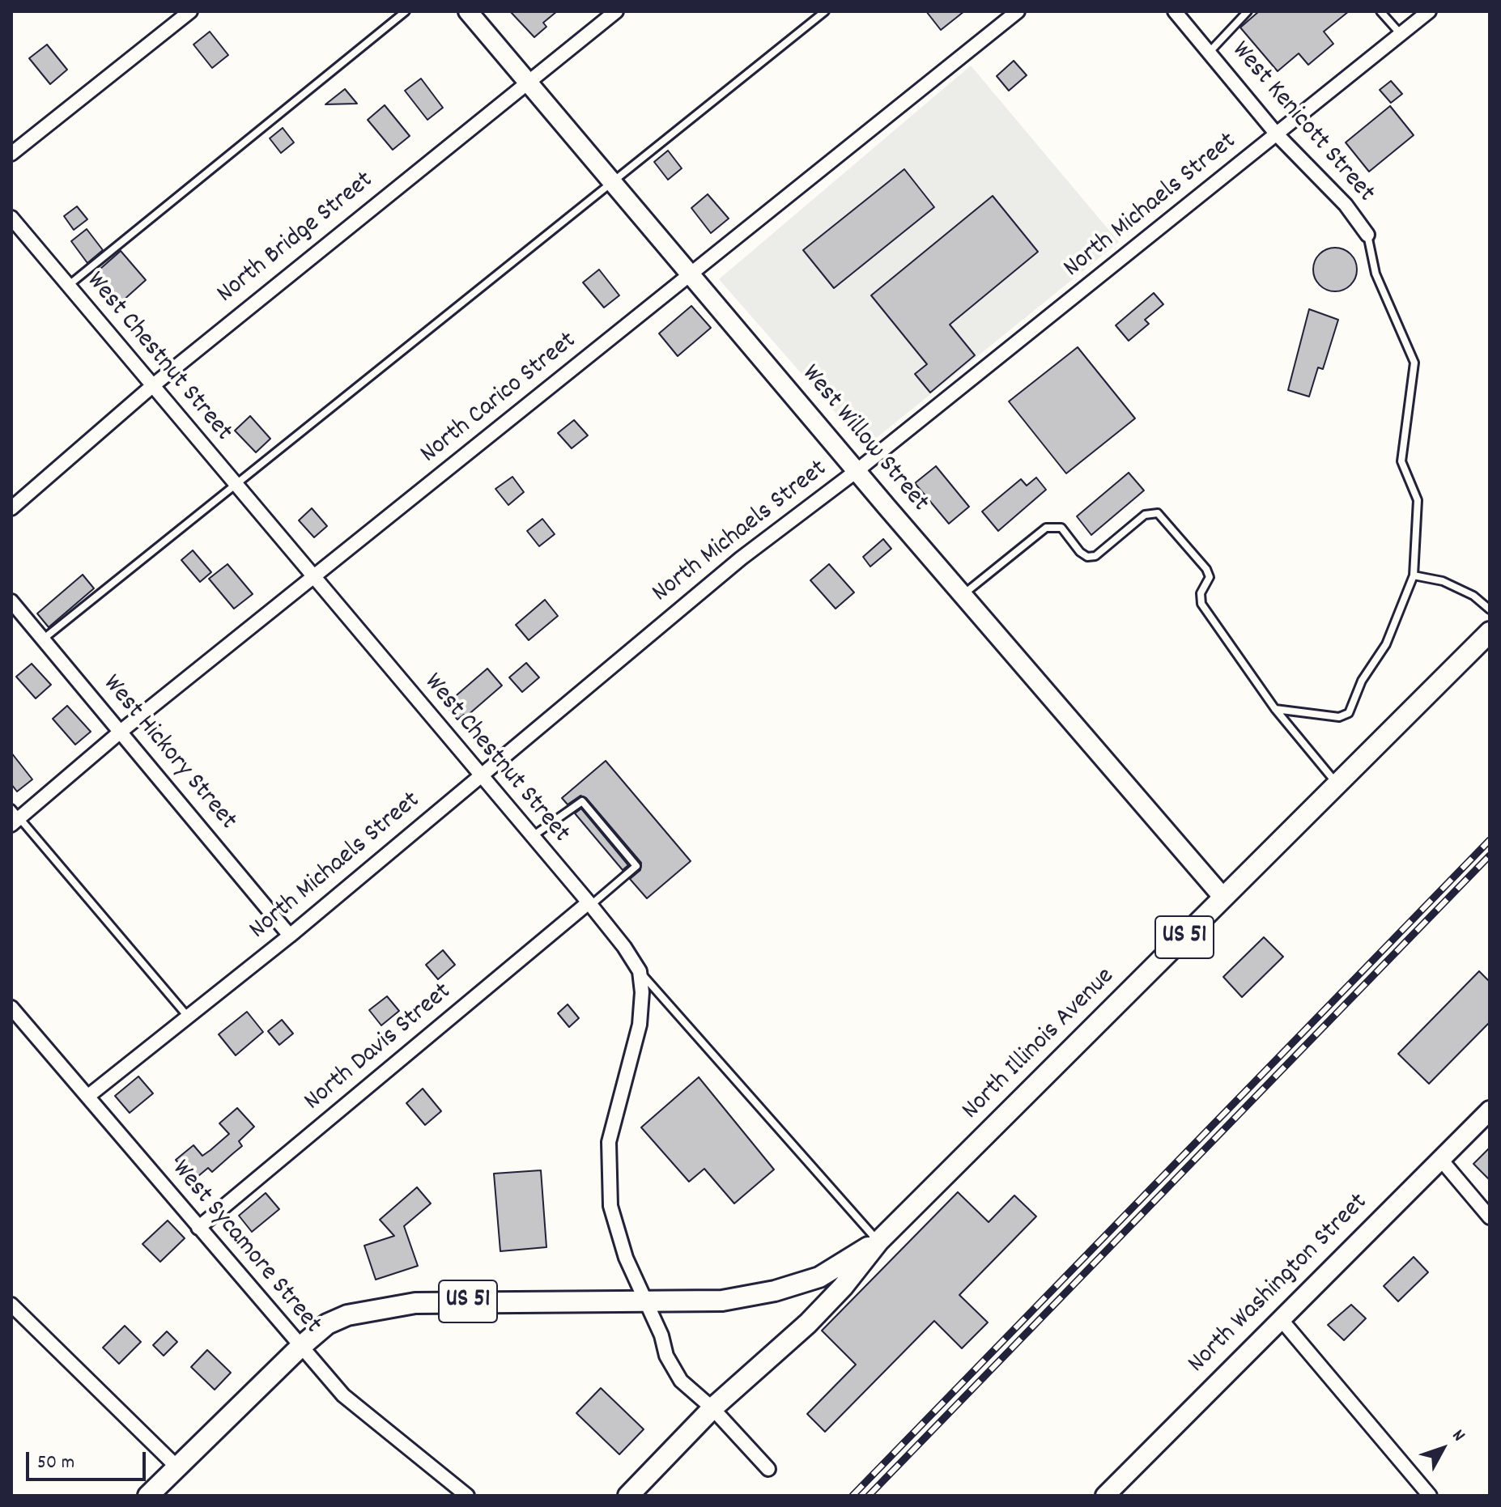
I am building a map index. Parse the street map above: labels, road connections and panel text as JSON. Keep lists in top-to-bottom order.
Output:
{
  "streets": {
    "main road": ["US 51", "North Illinois Avenue"],
    "street": [
      "West Kenicott Street",
      "North Michaels Street",
      "North Bridge Street",
      "West Chestnut Street",
      "North Carico Street",
      "West Willow Street",
      "West Hickory Street",
      "North Davis Street",
      "West Sycamore Street",
      "North Washington Street"
    ]
  },
  "crossings": [
    ["West Kenicott Street", "North Michaels Street"],
    ["North Michaels Street", "West Chestnut Street"],
    ["North Michaels Street", "West Willow Street"],
    ["North Michaels Street", "West Hickory Street"],
    ["North Michaels Street", "West Sycamore Street"],
    ["North Bridge Street", "West Chestnut Street"],
    ["North Bridge Street", "West Willow Street"],
    ["West Chestnut Street", "North Carico Street"],
    ["West Chestnut Street", "North Davis Street"],
    ["North Carico Street", "West Willow Street"],
    ["North Carico Street", "West Hickory Street"],
    ["West Willow Street", "North Illinois Avenue"],
    ["US 51", "North Illinois Avenue"],
    ["US 51", "West Sycamore Street"],
    ["North Davis Street", "West Sycamore Street"]
  ],
  "scale_bar": "50 m",
  "north": "top right"
}
